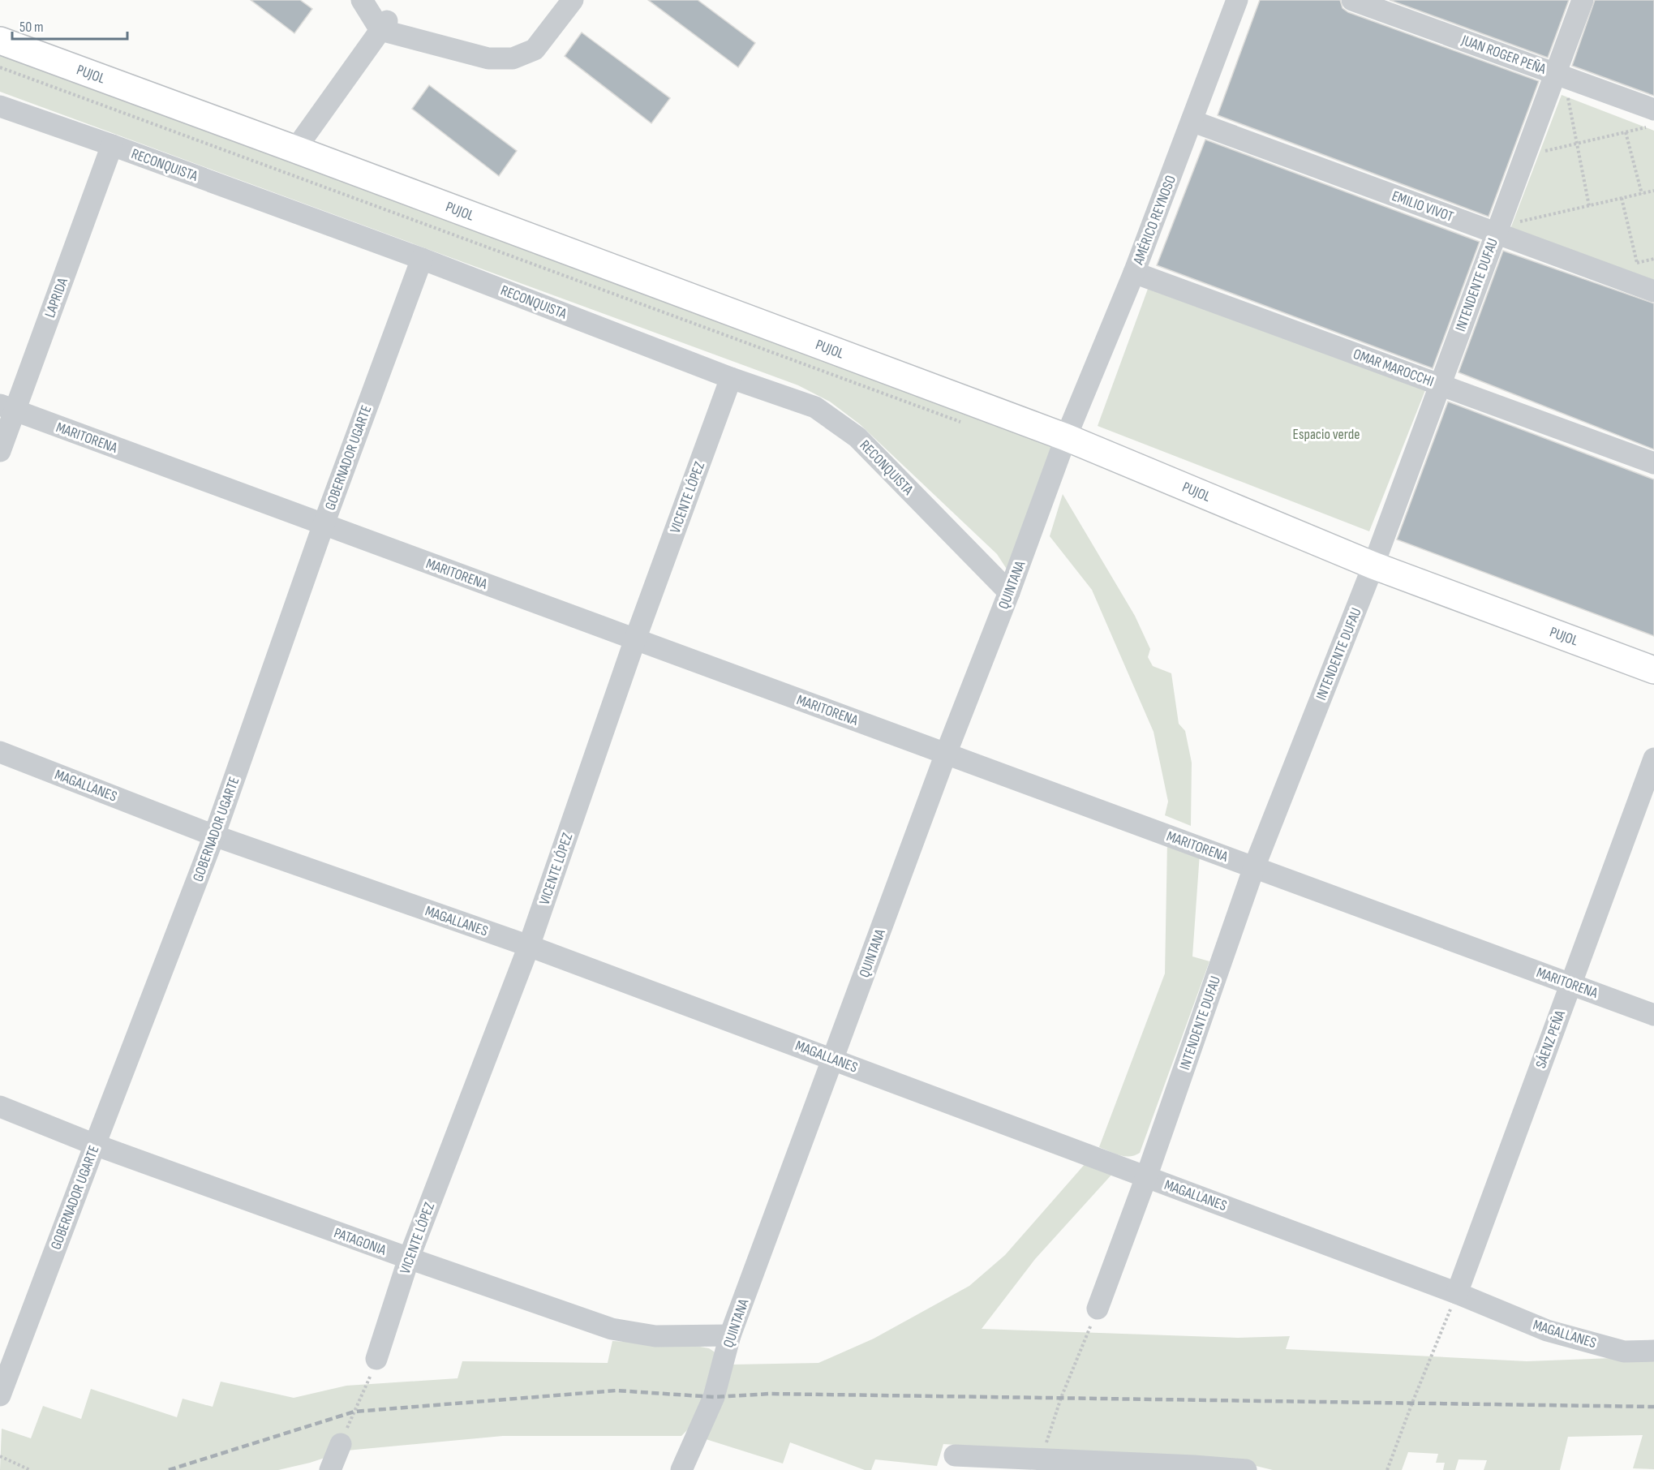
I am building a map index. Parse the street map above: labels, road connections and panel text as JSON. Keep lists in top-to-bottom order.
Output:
{
  "streets": {
    "main road": ["PUJOL"],
    "street": [
      "JUAN ROGER PEÑA",
      "RECONQUISTA",
      "EMILIO VIVOT",
      "AMÉRICO REYNOSO",
      "INTENDENTE DUFAU",
      "LAPRIDA",
      "OMAR MAROCCHI",
      "MARITORENA",
      "GOBERNADOR UGARTE",
      "VICENTE LÓPEZ",
      "QUINTANA",
      "MAGALLANES",
      "SÁENZ PEÑA",
      "PATAGONIA"
    ]
  },
  "crossings": [
    ["JUAN ROGER PEÑA", "INTENDENTE DUFAU"],
    ["PUJOL", "AMÉRICO REYNOSO"],
    ["PUJOL", "INTENDENTE DUFAU"],
    ["PUJOL", "QUINTANA"],
    ["RECONQUISTA", "LAPRIDA"],
    ["RECONQUISTA", "GOBERNADOR UGARTE"],
    ["RECONQUISTA", "VICENTE LÓPEZ"],
    ["RECONQUISTA", "QUINTANA"],
    ["EMILIO VIVOT", "AMÉRICO REYNOSO"],
    ["EMILIO VIVOT", "INTENDENTE DUFAU"],
    ["AMÉRICO REYNOSO", "OMAR MAROCCHI"],
    ["AMÉRICO REYNOSO", "QUINTANA"],
    ["INTENDENTE DUFAU", "OMAR MAROCCHI"],
    ["INTENDENTE DUFAU", "MARITORENA"],
    ["INTENDENTE DUFAU", "MAGALLANES"],
    ["LAPRIDA", "MARITORENA"],
    ["MARITORENA", "GOBERNADOR UGARTE"],
    ["MARITORENA", "VICENTE LÓPEZ"],
    ["MARITORENA", "QUINTANA"],
    ["MARITORENA", "SÁENZ PEÑA"],
    ["GOBERNADOR UGARTE", "MAGALLANES"],
    ["GOBERNADOR UGARTE", "PATAGONIA"],
    ["VICENTE LÓPEZ", "MAGALLANES"],
    ["VICENTE LÓPEZ", "PATAGONIA"],
    ["QUINTANA", "MAGALLANES"],
    ["QUINTANA", "PATAGONIA"],
    ["MAGALLANES", "SÁENZ PEÑA"]
  ],
  "parks": ["Espacio verde"],
  "scale_bar": "50 m"
}
